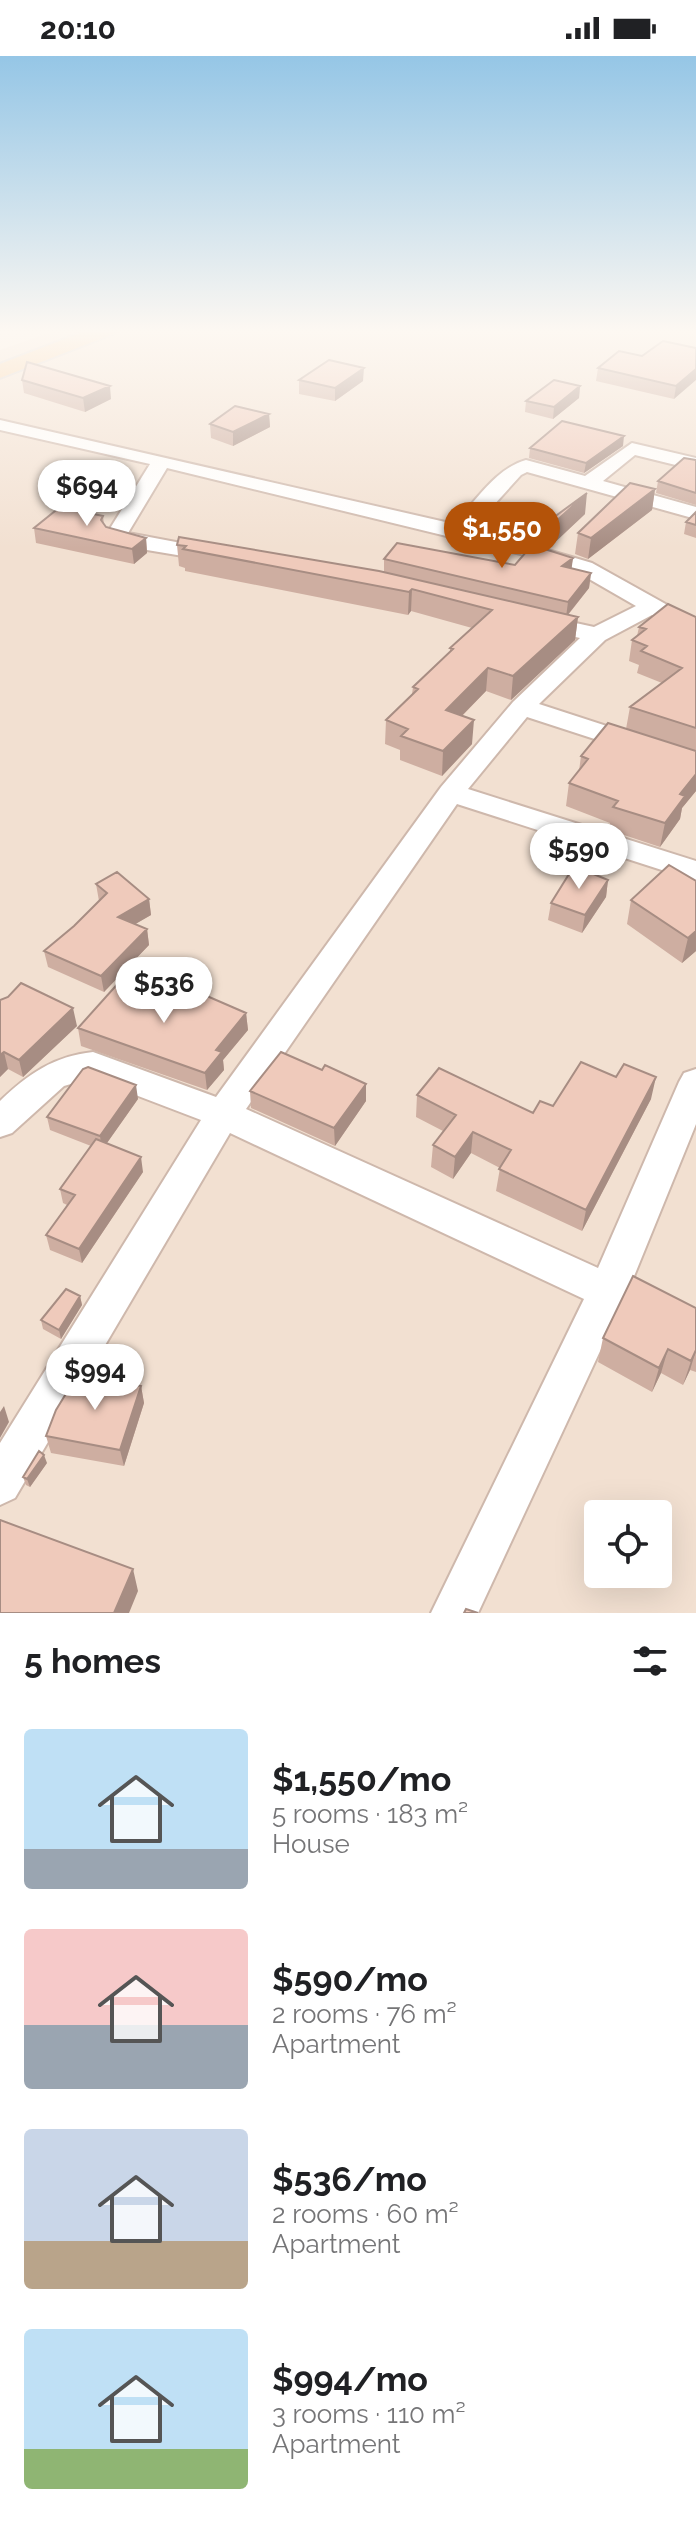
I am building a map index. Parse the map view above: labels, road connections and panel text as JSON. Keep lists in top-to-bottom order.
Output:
{
  "page": {
    "status": "20:10",
    "price": [
      "$694",
      "$1,550",
      "$590",
      "$536",
      "$994"
    ],
    "heading": "5 homes",
    "list": [
      {
        "name": "$1,550/mo",
        "note": "5 rooms · 183 m² · House"
      },
      {
        "name": "$590/mo",
        "note": "2 rooms · 76 m² · Apartment"
      },
      {
        "name": "$536/mo",
        "note": "2 rooms · 60 m² · Apartment"
      },
      {
        "name": "$994/mo",
        "note": "3 rooms · 110 m² · Apartment"
      }
    ]
  }
}
